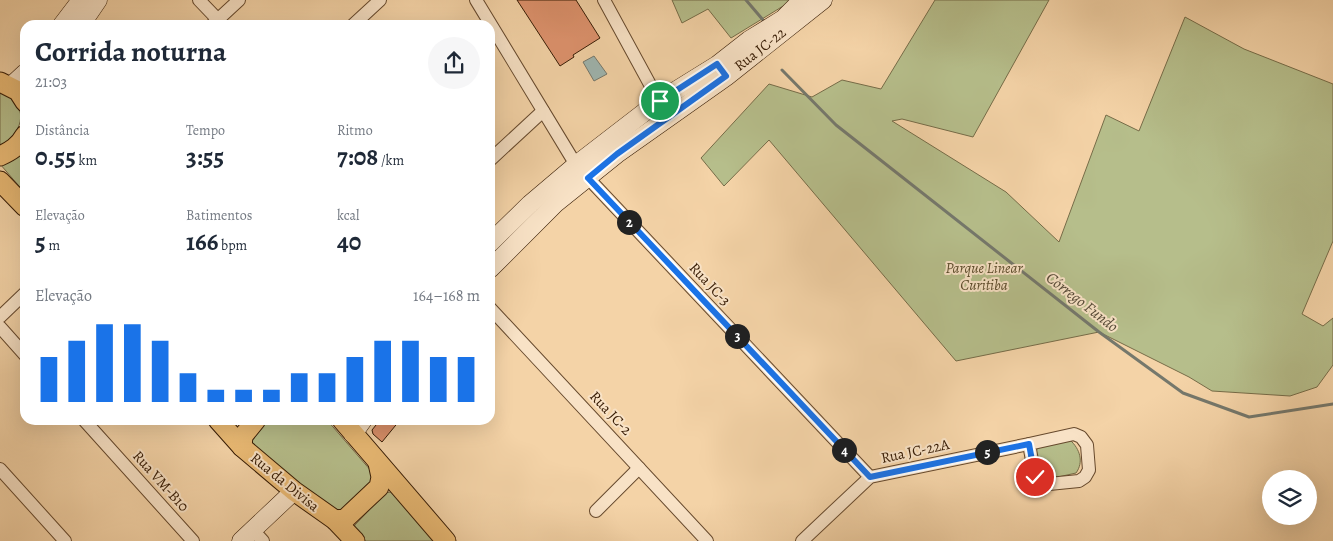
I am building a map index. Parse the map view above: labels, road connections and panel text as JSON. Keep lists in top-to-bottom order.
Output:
{
  "streets": {
    "main road": ["Rua JC-22", "Rua da Divisa"],
    "street": [
      "Rua JC-3",
      "Rua JC-2",
      "Rua JC-22A",
      "Rua VM-B10"
    ]
  },
  "crossings": [
    ["Rua JC-22", "Rua JC-3"],
    ["Rua JC-3", "Rua JC-22A"]
  ],
  "water": ["Córrego Fundo"],
  "parks": ["Parque Linear Curitiba"],
  "page": {
    "heading": ["Corrida noturna", "21:03"],
    "stats": [
      ["Distância", "0.55 km"],
      ["Tempo", "3:55"],
      ["Ritmo", "7:08 /km"],
      ["Elevação", "5 m"],
      ["Batimentos", "166 bpm"],
      ["kcal", "40"]
    ],
    "pins": [
      "2",
      "3",
      "4",
      "5"
    ],
    "chart": ["Elevação", "164–168 m"]
  }
}
